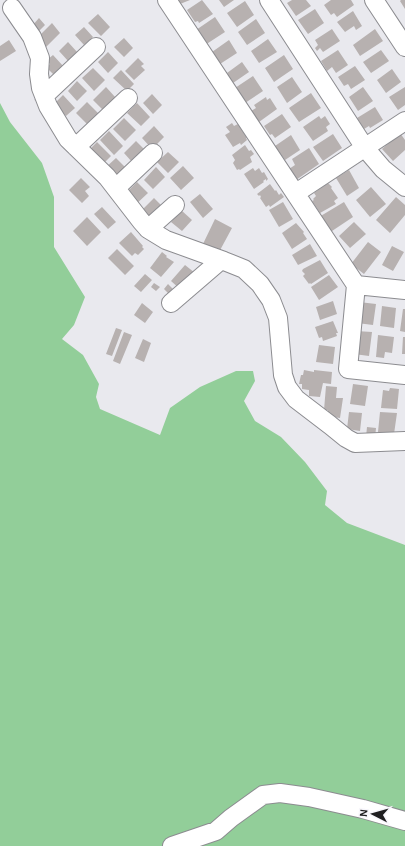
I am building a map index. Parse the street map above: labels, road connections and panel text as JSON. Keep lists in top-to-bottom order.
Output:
{
  "north": "left"
}
